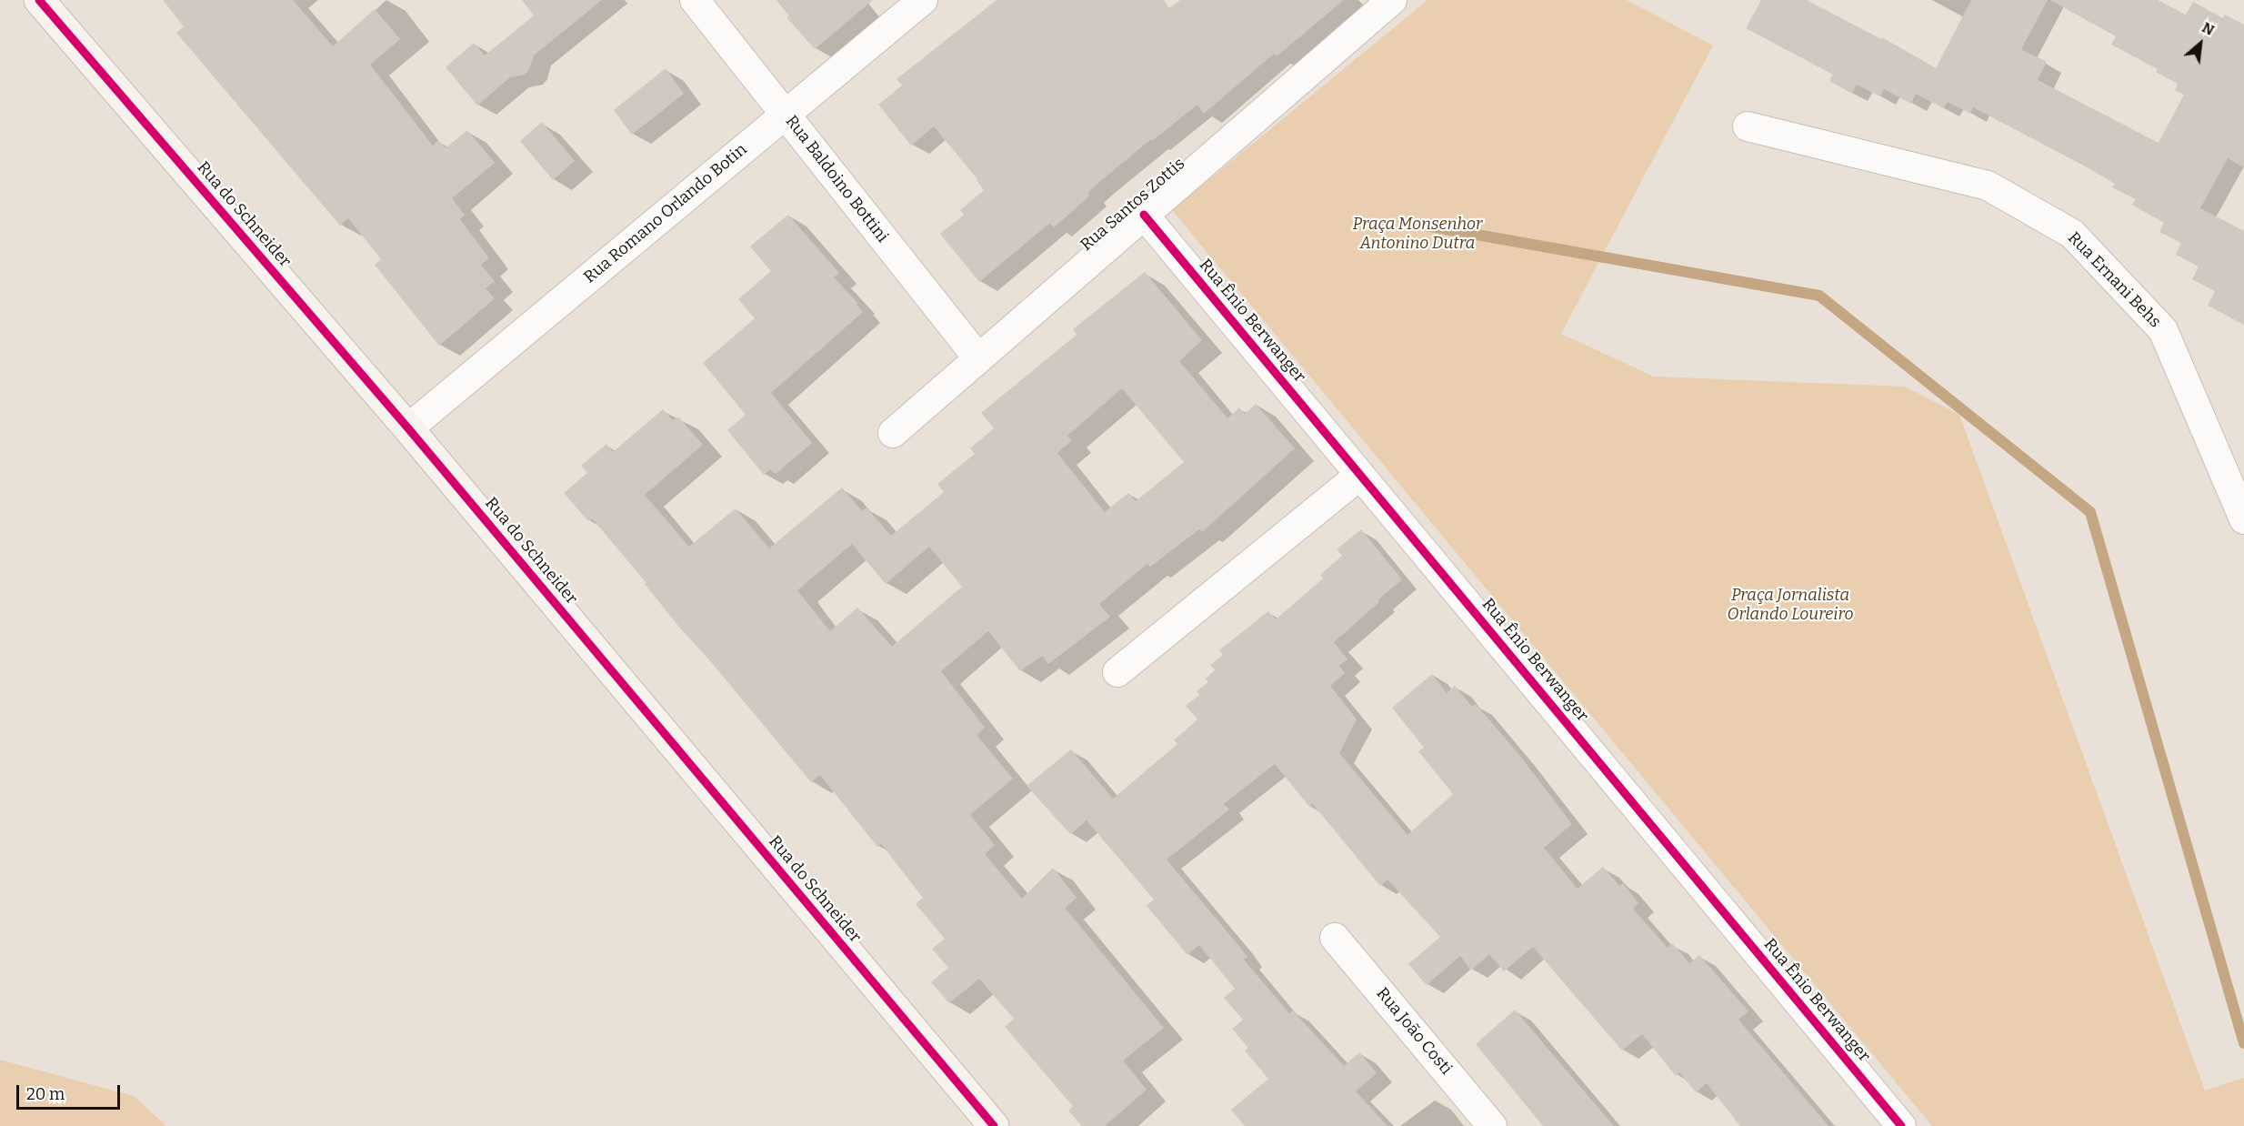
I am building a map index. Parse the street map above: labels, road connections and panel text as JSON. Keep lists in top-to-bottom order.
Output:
{
  "streets": {
    "street": [
      "Rua Baldoino Bottini",
      "Rua Santos Zottis",
      "Rua Romano Orlando Botin",
      "Rua do Schneider",
      "Rua Ernani Behs",
      "Rua Ênio Berwanger",
      "Rua João Costi"
    ]
  },
  "crossings": [
    ["Rua Baldoino Bottini", "Rua Santos Zottis"],
    ["Rua Baldoino Bottini", "Rua Romano Orlando Botin"],
    ["Rua Santos Zottis", "Rua Ênio Berwanger"],
    ["Rua Romano Orlando Botin", "Rua do Schneider"]
  ],
  "parks": ["Praça Monsenhor Antonino Dutra", "Praça Jornalista Orlando Loureiro"],
  "scale_bar": "20 m",
  "north": "top right"
}
